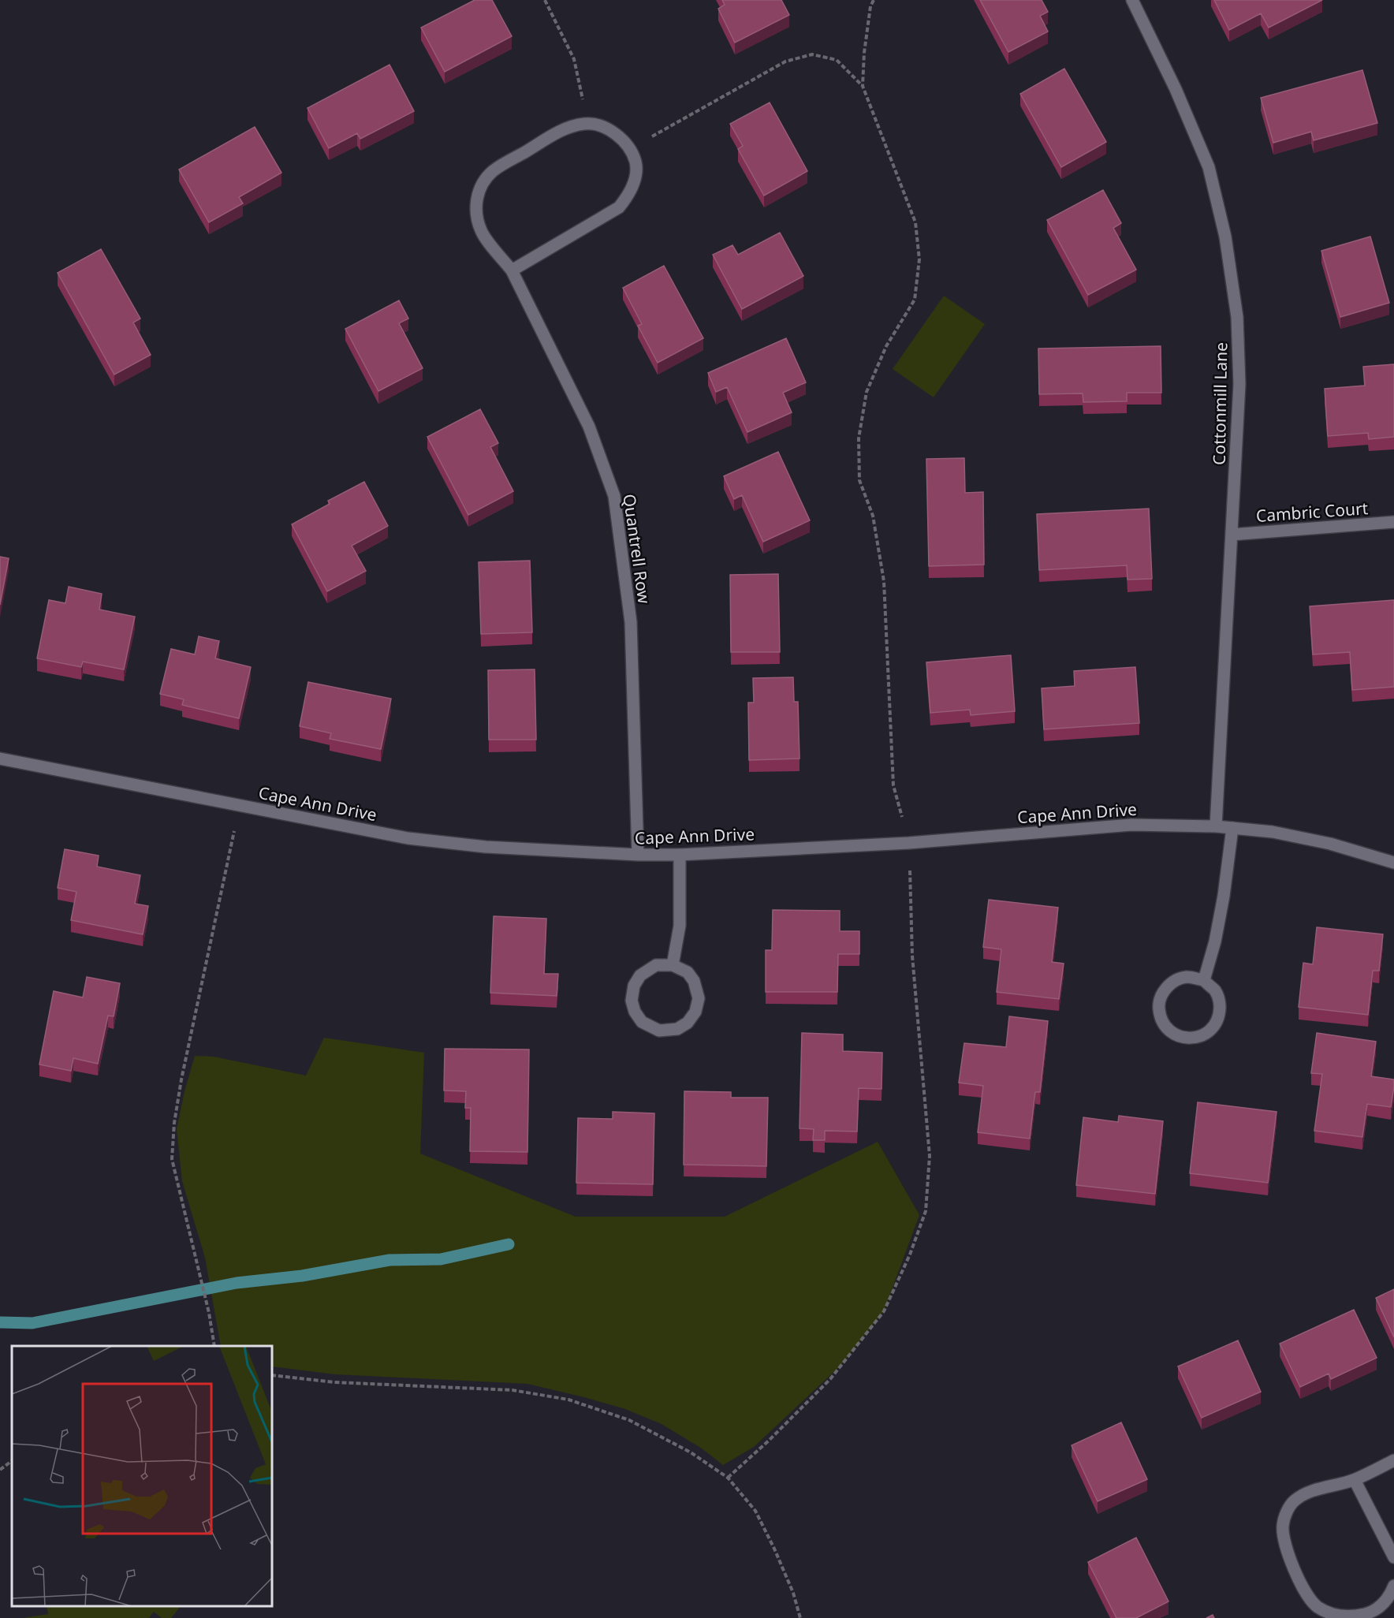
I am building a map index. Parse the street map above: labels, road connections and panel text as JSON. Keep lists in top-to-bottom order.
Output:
{
  "streets": {
    "street": [
      "Cottonmill Lane",
      "Cambric Court",
      "Quantrell Row",
      "Cape Ann Drive"
    ]
  },
  "crossings": [
    ["Cottonmill Lane", "Cambric Court"],
    ["Cottonmill Lane", "Cape Ann Drive"],
    ["Quantrell Row", "Cape Ann Drive"]
  ]
}
